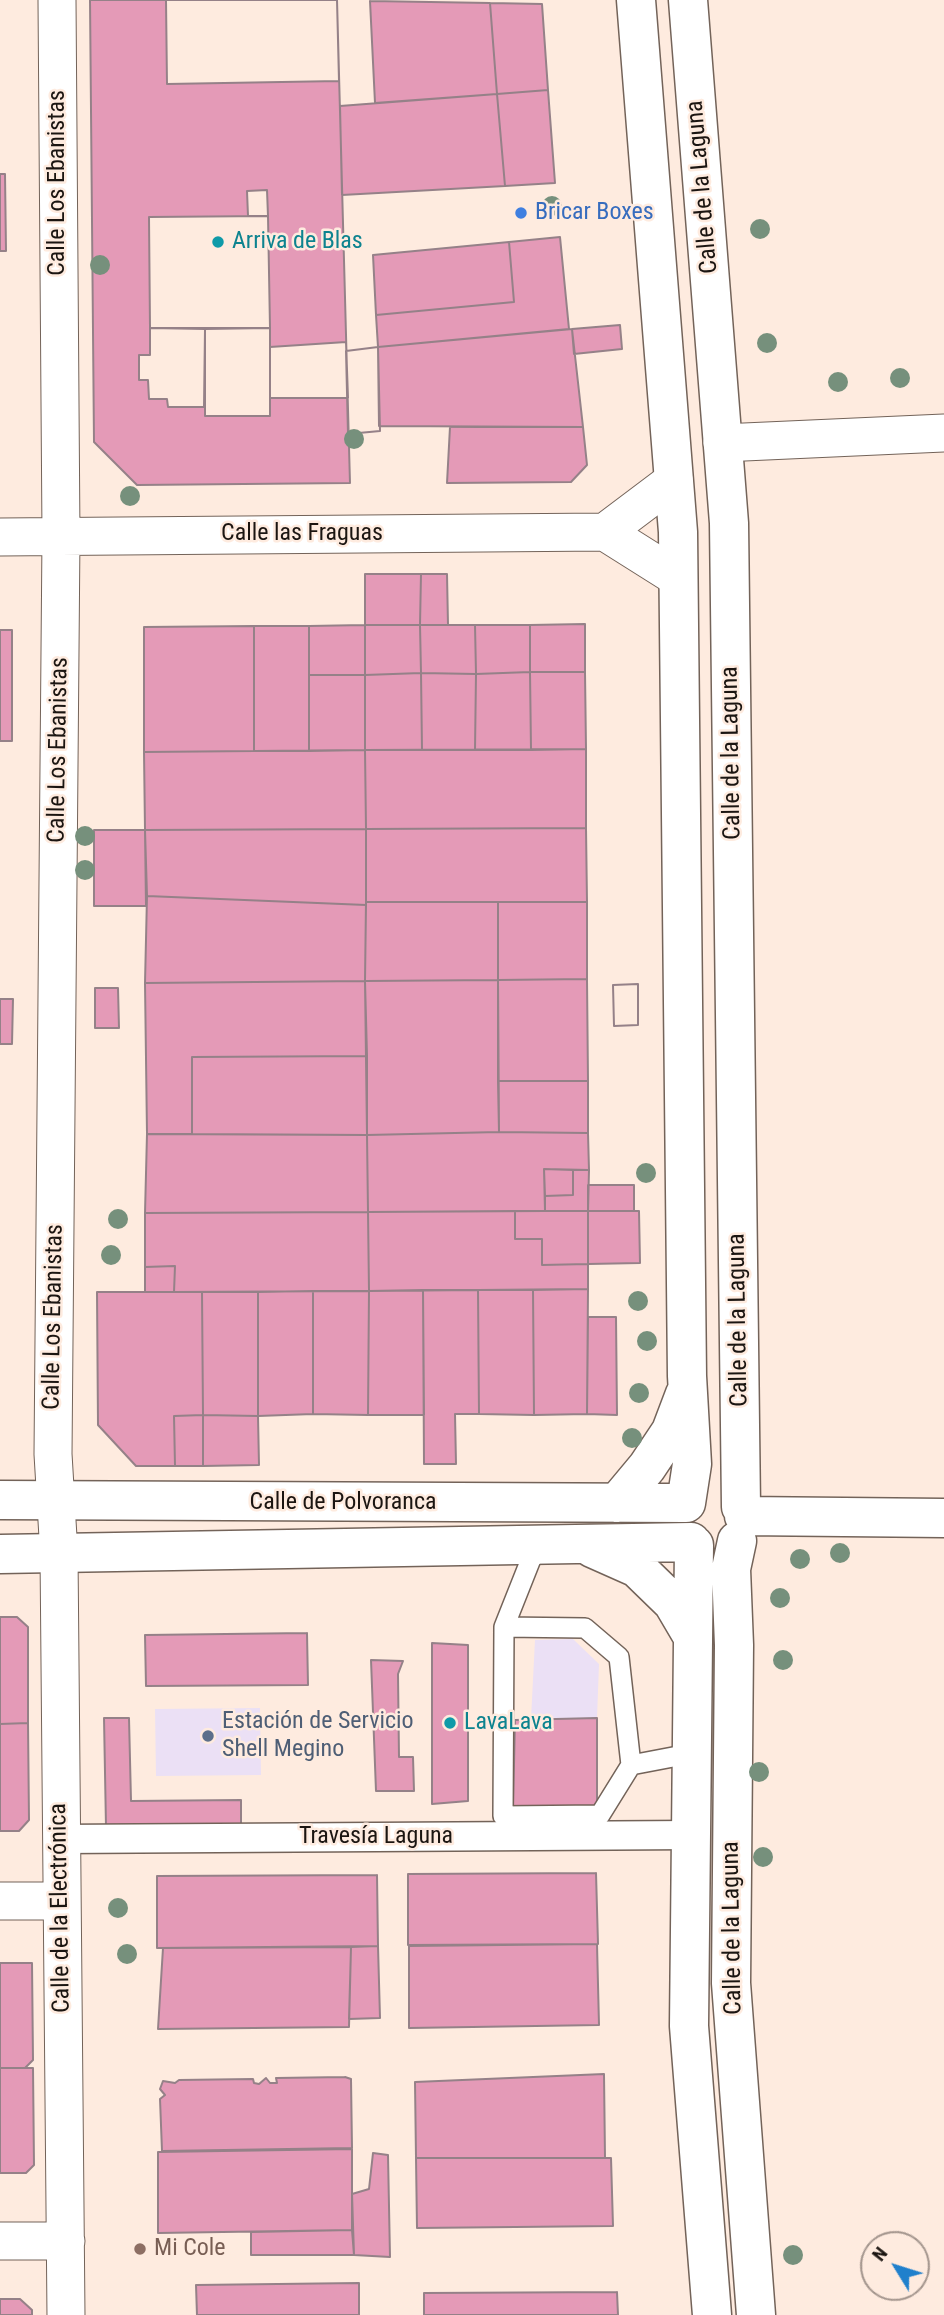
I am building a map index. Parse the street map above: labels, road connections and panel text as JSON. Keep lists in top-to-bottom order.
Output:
{
  "streets": {
    "street": [
      "Calle Los Ebanistas",
      "Calle de la Laguna",
      "Calle las Fraguas",
      "Calle de Polvoranca",
      "Travesía Laguna",
      "Calle de la Electrónica"
    ]
  },
  "crossings": [
    ["Calle Los Ebanistas", "Calle las Fraguas"],
    ["Calle Los Ebanistas", "Calle de Polvoranca"],
    ["Calle Los Ebanistas", "Calle de la Electrónica"],
    ["Calle de la Laguna", "Calle de Polvoranca"],
    ["Calle de la Laguna", "Travesía Laguna"],
    ["Calle de Polvoranca", "Calle de la Electrónica"],
    ["Travesía Laguna", "Calle de la Electrónica"]
  ],
  "places": [
    "Bricar Boxes",
    "Arriva de Blas",
    "LavaLava",
    "Estación de Servicio Shell Megino",
    "Mi Cole"
  ],
  "north": "top left"
}
